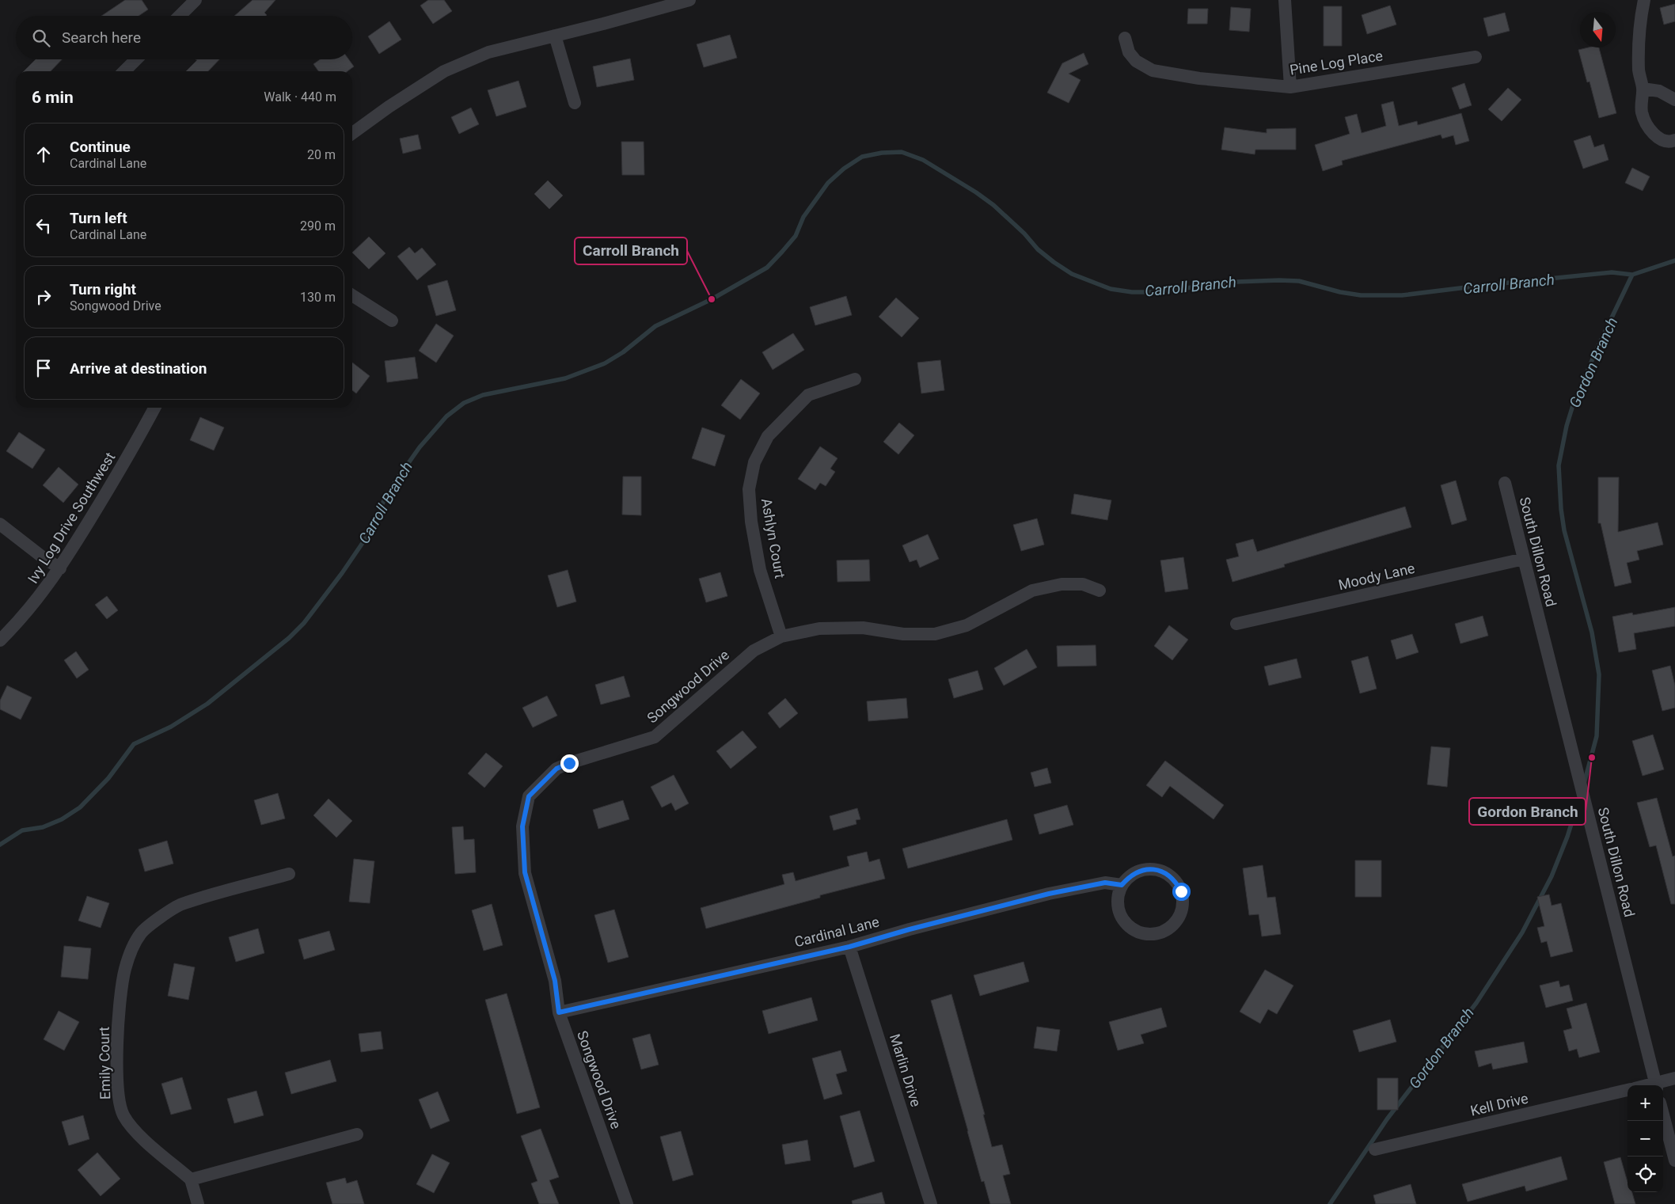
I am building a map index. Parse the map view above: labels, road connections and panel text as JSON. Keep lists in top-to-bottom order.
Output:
{
  "streets": {
    "street": [
      "Pine Log Place",
      "Ivy Log Drive Southwest",
      "Ashlyn Court",
      "South Dillon Road",
      "Moody Lane",
      "Songwood Drive",
      "Cardinal Lane",
      "Emily Court",
      "Marlin Drive",
      "Kell Drive"
    ]
  },
  "crossings": [
    ["Ashlyn Court", "Songwood Drive"],
    ["South Dillon Road", "Moody Lane"],
    ["Songwood Drive", "Cardinal Lane"],
    ["Cardinal Lane", "Marlin Drive"]
  ],
  "water": ["Carroll Branch", "Gordon Branch"],
  "places": ["Carroll Branch", "Gordon Branch"],
  "north": "bottom",
  "page": {
    "search": "Search here",
    "heading": ["6 min", "Walk · 440 m"],
    "list": [
      ["Continue", "Cardinal Lane", "20 m"],
      ["Turn left", "Cardinal Lane", "290 m"],
      ["Turn right", "Songwood Drive", "130 m"],
      "Arrive at destination"
    ],
    "map_buttons": ["+", "−"]
  }
}
